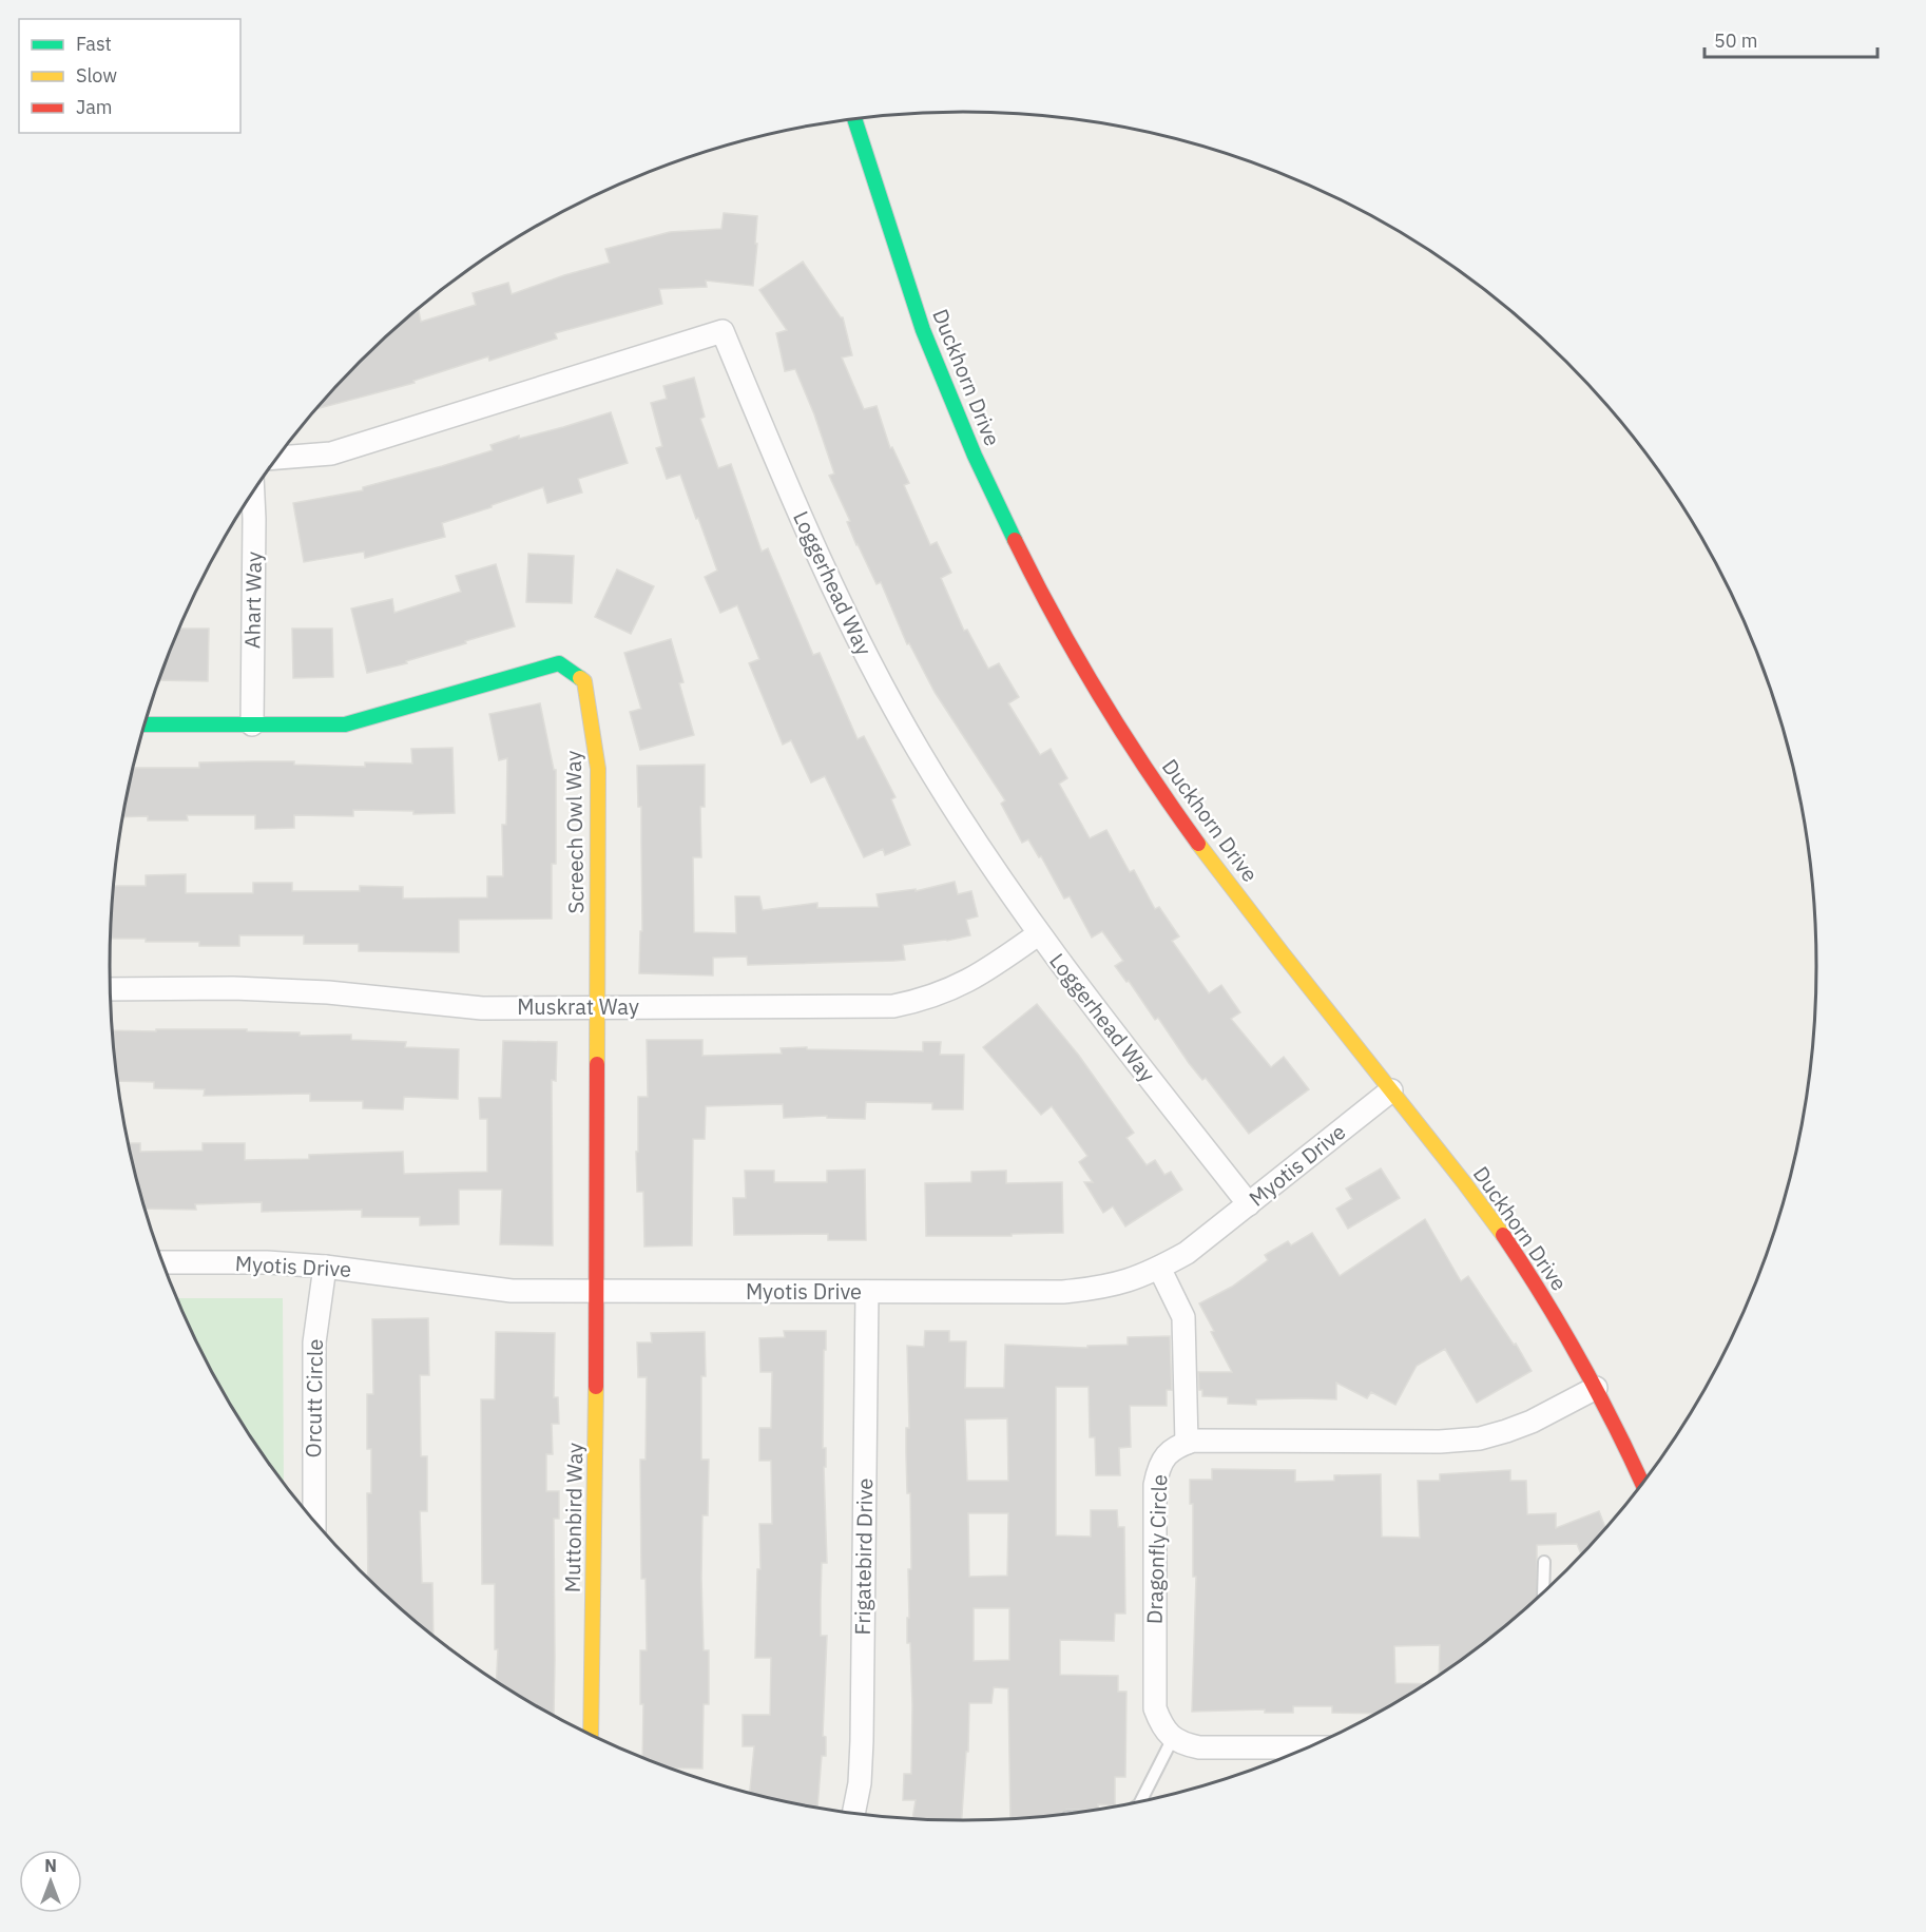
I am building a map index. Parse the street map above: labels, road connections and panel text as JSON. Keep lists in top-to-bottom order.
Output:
{
  "streets": {
    "street": [
      "Duckhorn Drive",
      "Loggerhead Way",
      "Ahart Way",
      "Screech Owl Way",
      "Muskrat Way",
      "Myotis Drive",
      "Orcutt Circle",
      "Muttonbird Way",
      "Dragonfly Circle",
      "Frigatebird Drive"
    ]
  },
  "crossings": [
    ["Duckhorn Drive", "Myotis Drive"],
    ["Loggerhead Way", "Muskrat Way"],
    ["Loggerhead Way", "Myotis Drive"],
    ["Ahart Way", "Screech Owl Way"],
    ["Screech Owl Way", "Muskrat Way"],
    ["Screech Owl Way", "Myotis Drive"],
    ["Screech Owl Way", "Muttonbird Way"],
    ["Myotis Drive", "Orcutt Circle"],
    ["Myotis Drive", "Muttonbird Way"],
    ["Myotis Drive", "Frigatebird Drive"]
  ],
  "legend": ["Fast", "Slow", "Jam"],
  "scale_bar": "50 m",
  "north": "top"
}
